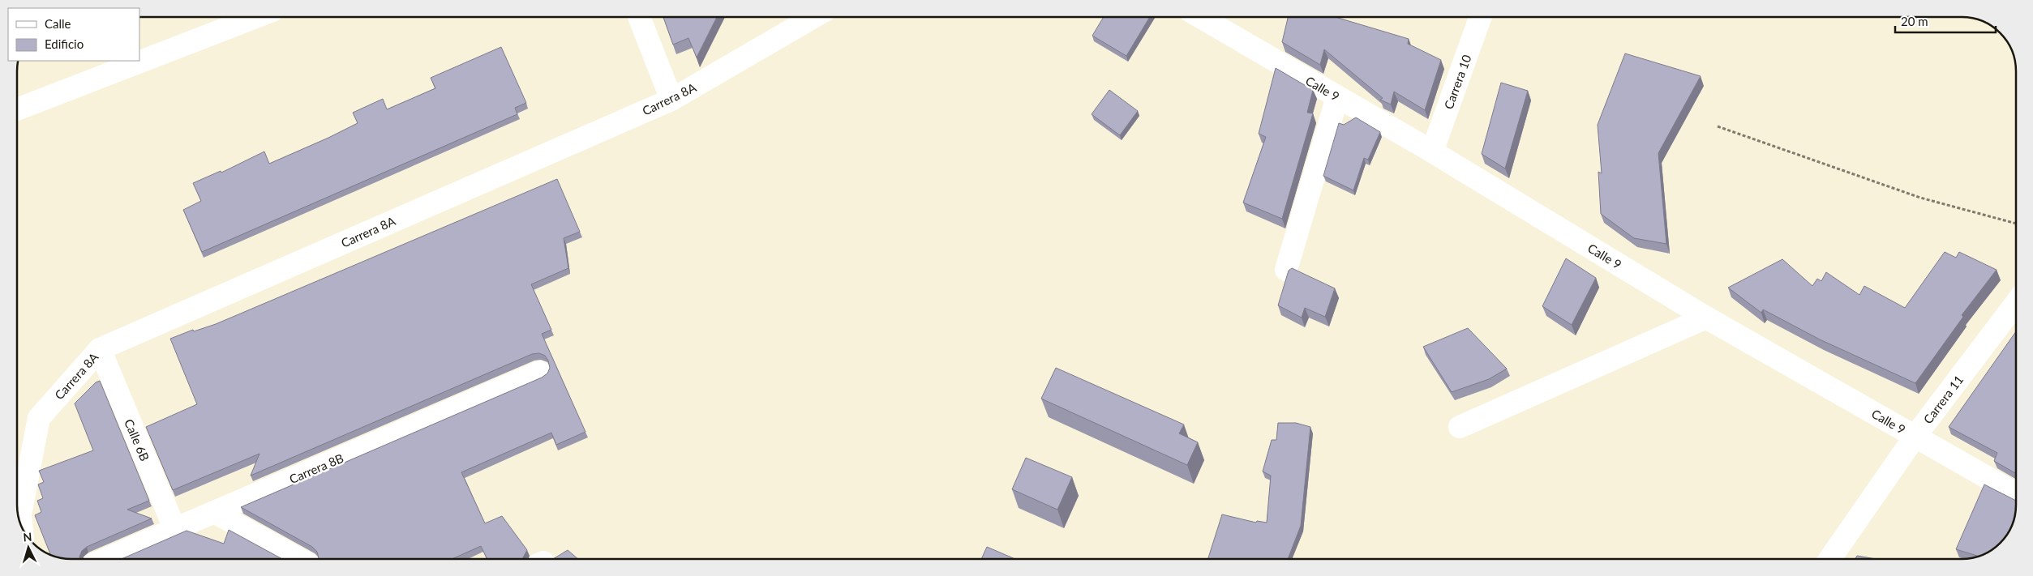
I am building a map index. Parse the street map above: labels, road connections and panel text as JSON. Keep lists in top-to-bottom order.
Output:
{
  "streets": {
    "street": [
      "Carrera 10",
      "Calle 9",
      "Carrera 8A",
      "Carrera 11",
      "Calle 6B",
      "Carrera 8B"
    ]
  },
  "crossings": [
    ["Carrera 10", "Calle 9"],
    ["Calle 9", "Carrera 11"],
    ["Carrera 8A", "Calle 6B"],
    ["Calle 6B", "Carrera 8B"]
  ],
  "legend": ["Calle", "Edificio"],
  "scale_bar": "20 m",
  "north": "top"
}
